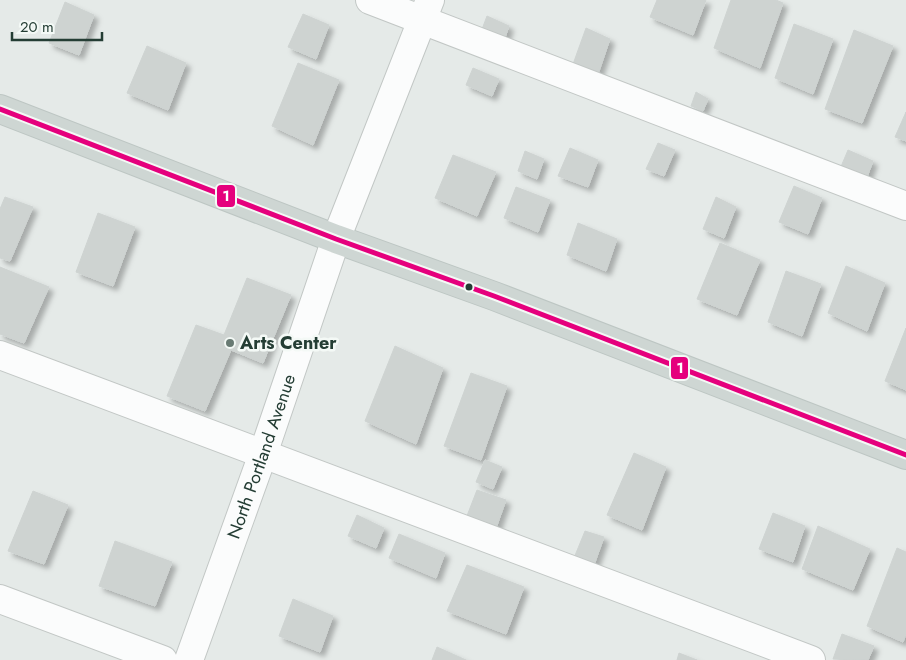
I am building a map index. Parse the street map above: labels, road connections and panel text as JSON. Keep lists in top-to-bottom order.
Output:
{
  "streets": {
    "street": ["North Portland Avenue"]
  },
  "places": ["Arts Center"],
  "lines": ["transit line 1"],
  "scale_bar": "20 m"
}
